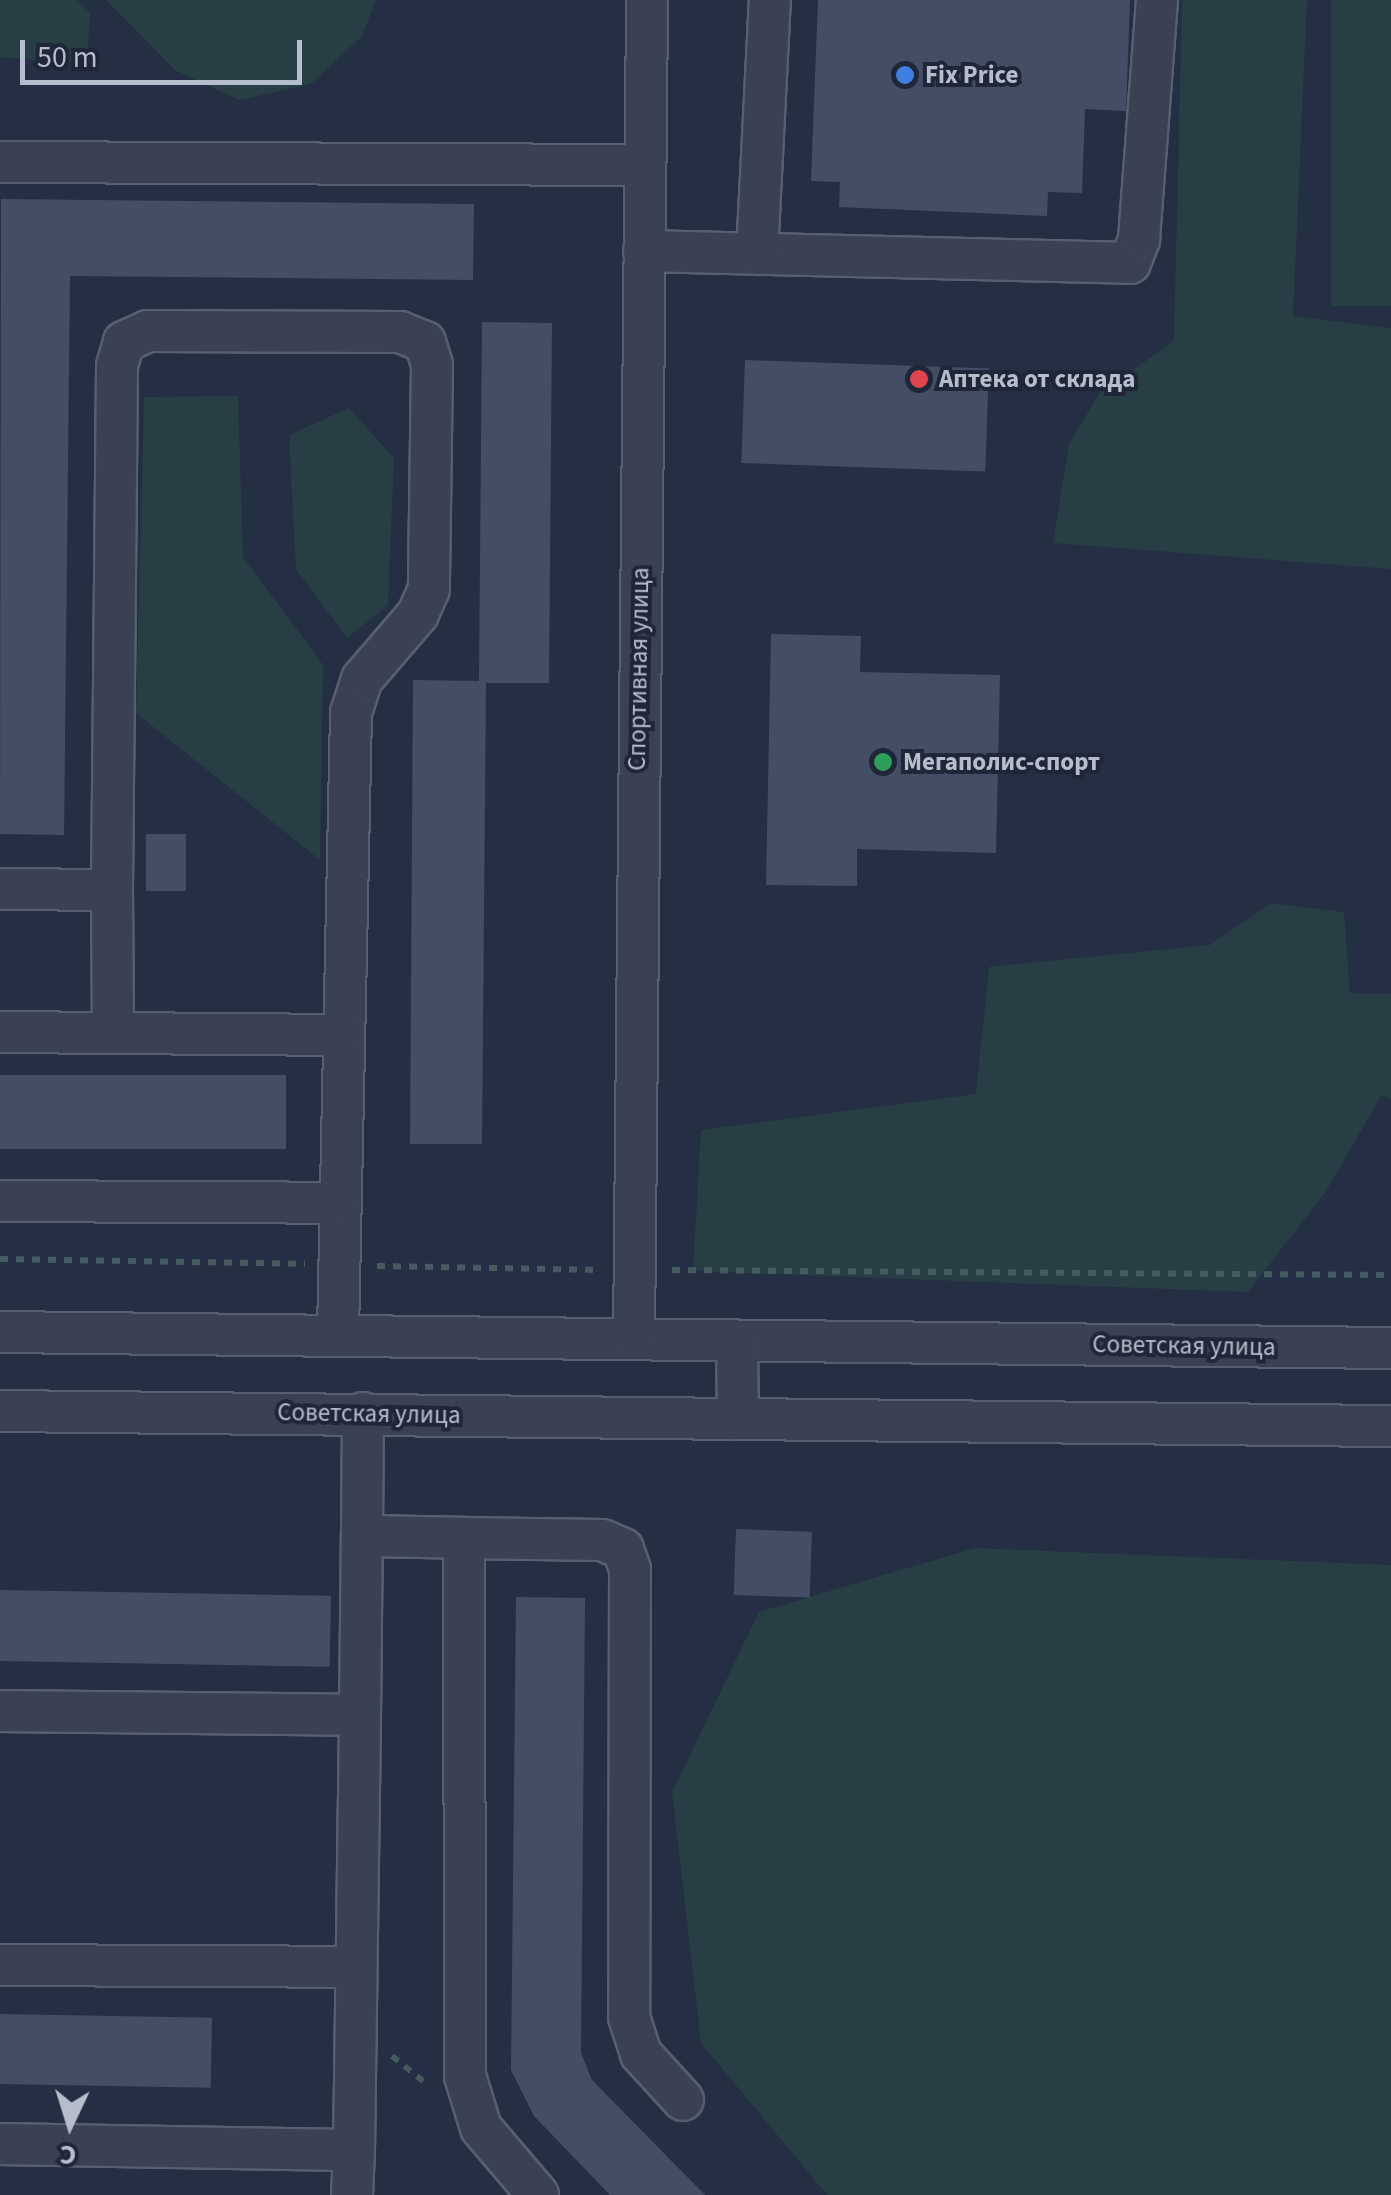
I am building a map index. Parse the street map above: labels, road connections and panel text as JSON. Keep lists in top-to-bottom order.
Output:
{
  "streets": {
    "street": ["Спортивная улица", "Советская улица"]
  },
  "crossings": [
    ["Спортивная улица", "Советская улица"]
  ],
  "places": ["Fix Price", "Аптека от склада", "Мегаполис-спорт"],
  "scale_bar": "50 m",
  "north": "bottom"
}
